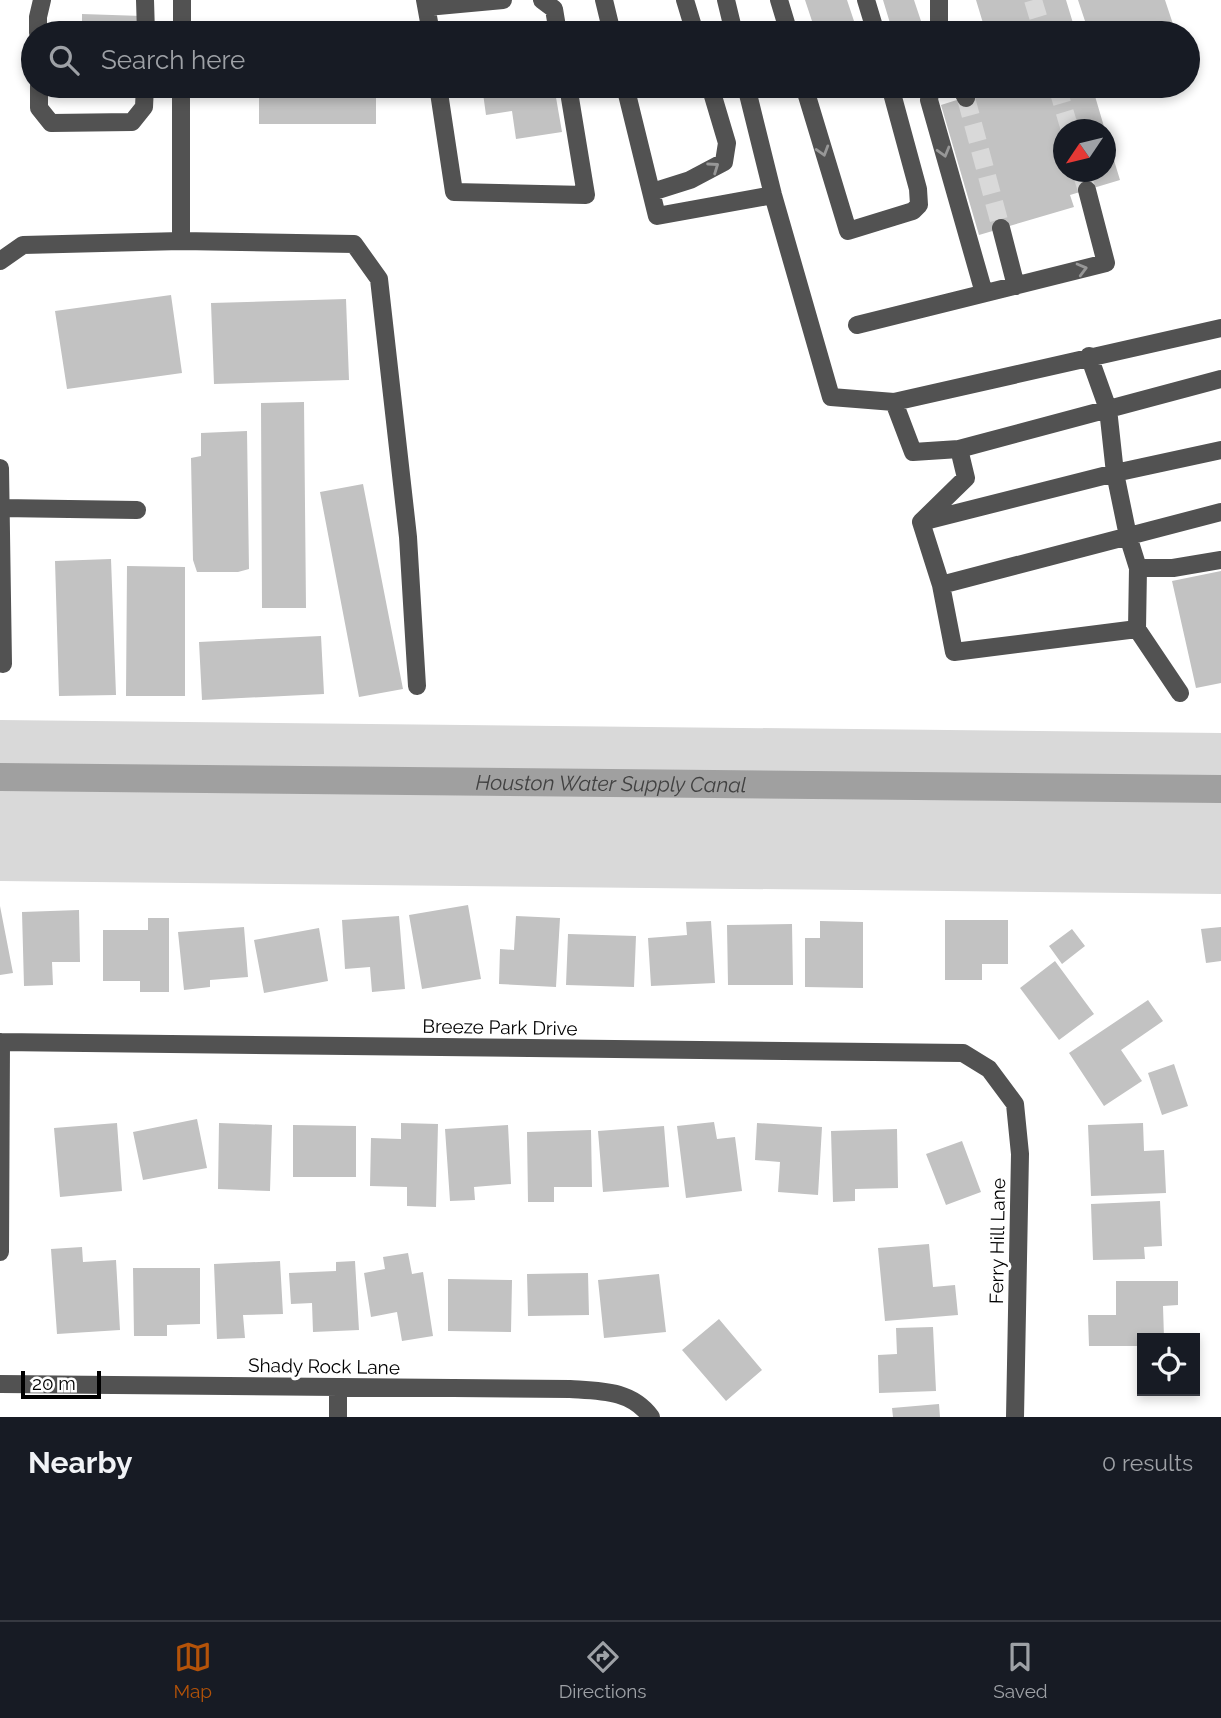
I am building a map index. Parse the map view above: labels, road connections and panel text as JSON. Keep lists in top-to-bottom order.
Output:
{
  "streets": {
    "street": ["Breeze Park Drive", "Ferry Hill Lane", "Shady Rock Lane"]
  },
  "crossings": [
    ["Breeze Park Drive", "Ferry Hill Lane"]
  ],
  "water": ["Houston Water Supply Canal"],
  "scale_bar": "20 m",
  "north": "bottom left",
  "page": {
    "search": "Search here",
    "scale": "20 m",
    "heading": ["Nearby", "0 results"],
    "nav": ["Map", "Directions", "Saved"]
  }
}
